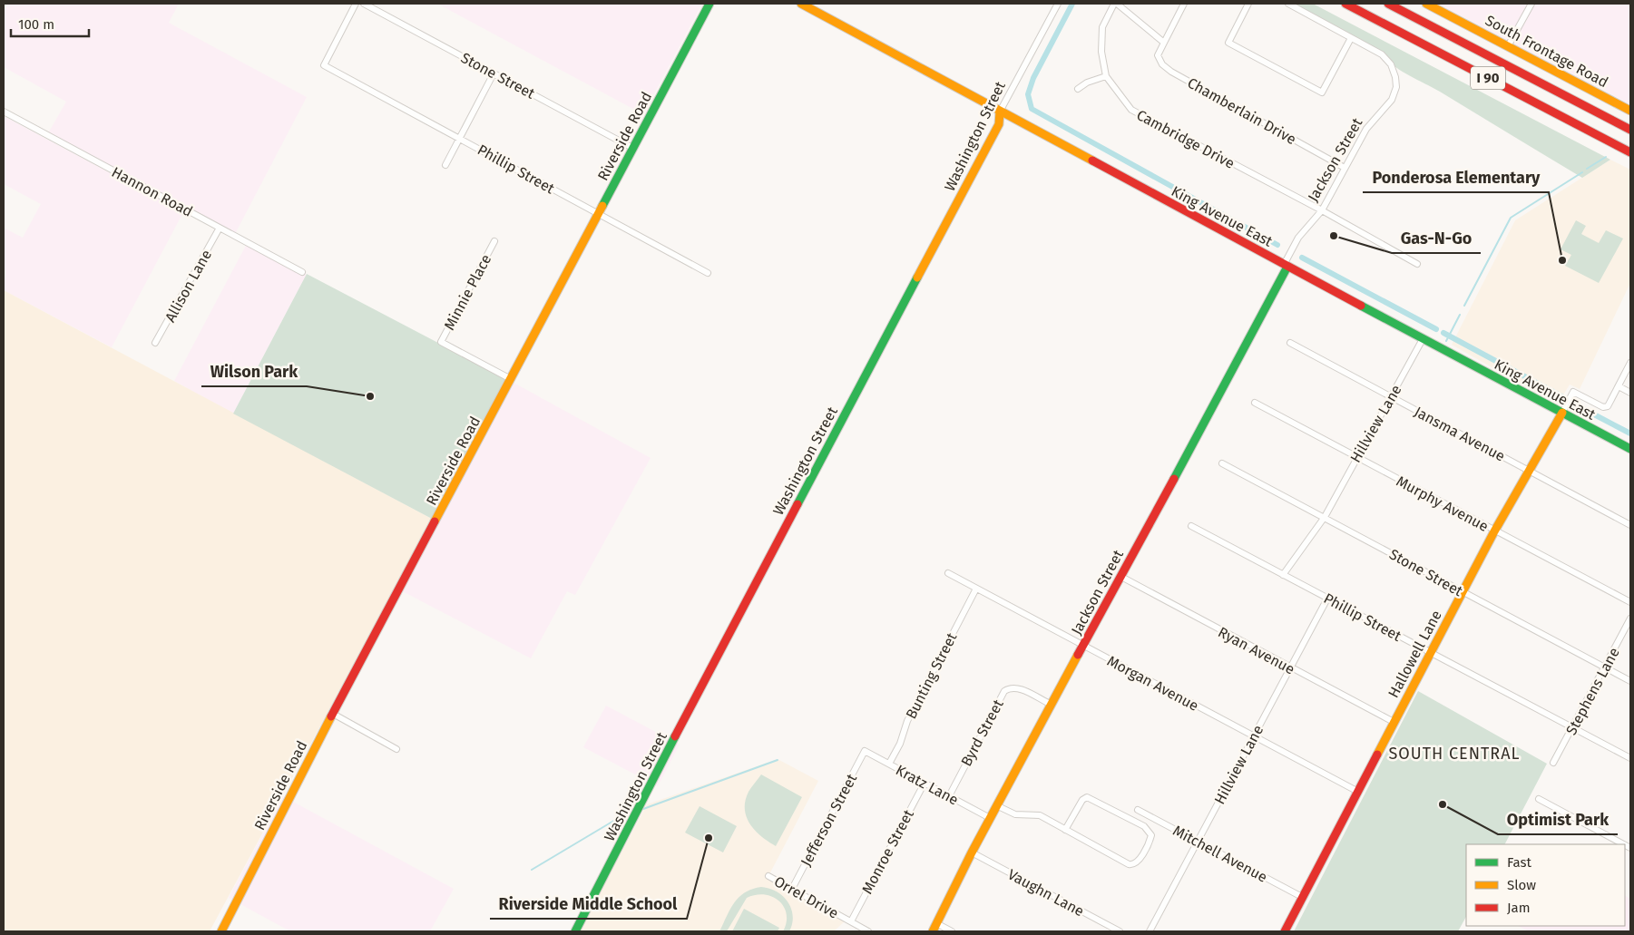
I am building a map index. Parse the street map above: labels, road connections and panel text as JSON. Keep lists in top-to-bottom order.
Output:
{
  "streets": {
    "main road": [
      "South Frontage Road",
      "I 90",
      "Riverside Road",
      "Washington Street",
      "Jackson Street",
      "King Avenue East",
      "Hallowell Lane"
    ],
    "street": [
      "Stone Street",
      "Chamberlain Drive",
      "Cambridge Drive",
      "Phillip Street",
      "Hannon Road",
      "Allison Lane",
      "Minnie Place",
      "Hillview Lane",
      "Jansma Avenue",
      "Murphy Avenue",
      "Ryan Avenue",
      "Bunting Street",
      "Morgan Avenue",
      "Stephens Lane",
      "Byrd Street",
      "Kratz Lane",
      "Jefferson Street",
      "Monroe Street",
      "Mitchell Avenue",
      "Vaughn Lane",
      "Orrel Drive"
    ]
  },
  "crossings": [
    ["Stone Street", "Riverside Road"],
    ["Stone Street", "Hillview Lane"],
    ["Stone Street", "Hallowell Lane"],
    ["Stone Street", "Stephens Lane"],
    ["Chamberlain Drive", "Jackson Street"],
    ["Riverside Road", "Phillip Street"],
    ["Riverside Road", "Minnie Place"],
    ["Washington Street", "King Avenue East"],
    ["Cambridge Drive", "Jackson Street"],
    ["Jackson Street", "King Avenue East"],
    ["Jackson Street", "Ryan Avenue"],
    ["Jackson Street", "Morgan Avenue"],
    ["Jackson Street", "Byrd Street"],
    ["Jackson Street", "Kratz Lane"],
    ["Jackson Street", "Vaughn Lane"],
    ["Phillip Street", "Hillview Lane"],
    ["Phillip Street", "Hallowell Lane"],
    ["Phillip Street", "Stephens Lane"],
    ["Hannon Road", "Allison Lane"],
    ["King Avenue East", "Hillview Lane"],
    ["King Avenue East", "Hallowell Lane"],
    ["Hillview Lane", "Jansma Avenue"],
    ["Hillview Lane", "Murphy Avenue"],
    ["Hillview Lane", "Ryan Avenue"],
    ["Hillview Lane", "Morgan Avenue"],
    ["Hillview Lane", "Mitchell Avenue"],
    ["Jansma Avenue", "Hallowell Lane"],
    ["Murphy Avenue", "Hallowell Lane"],
    ["Ryan Avenue", "Hallowell Lane"],
    ["Hallowell Lane", "Morgan Avenue"],
    ["Hallowell Lane", "Mitchell Avenue"],
    ["Bunting Street", "Morgan Avenue"],
    ["Bunting Street", "Kratz Lane"],
    ["Byrd Street", "Kratz Lane"],
    ["Kratz Lane", "Jefferson Street"],
    ["Kratz Lane", "Monroe Street"],
    ["Jefferson Street", "Orrel Drive"],
    ["Monroe Street", "Orrel Drive"]
  ],
  "districts": ["SOUTH CENTRAL"],
  "places": [
    "Gas-N-Go",
    "Ponderosa Elementary",
    "Wilson Park",
    "Optimist Park",
    "Riverside Middle School"
  ],
  "legend": ["Fast", "Slow", "Jam"],
  "scale_bar": "100 m"
}
